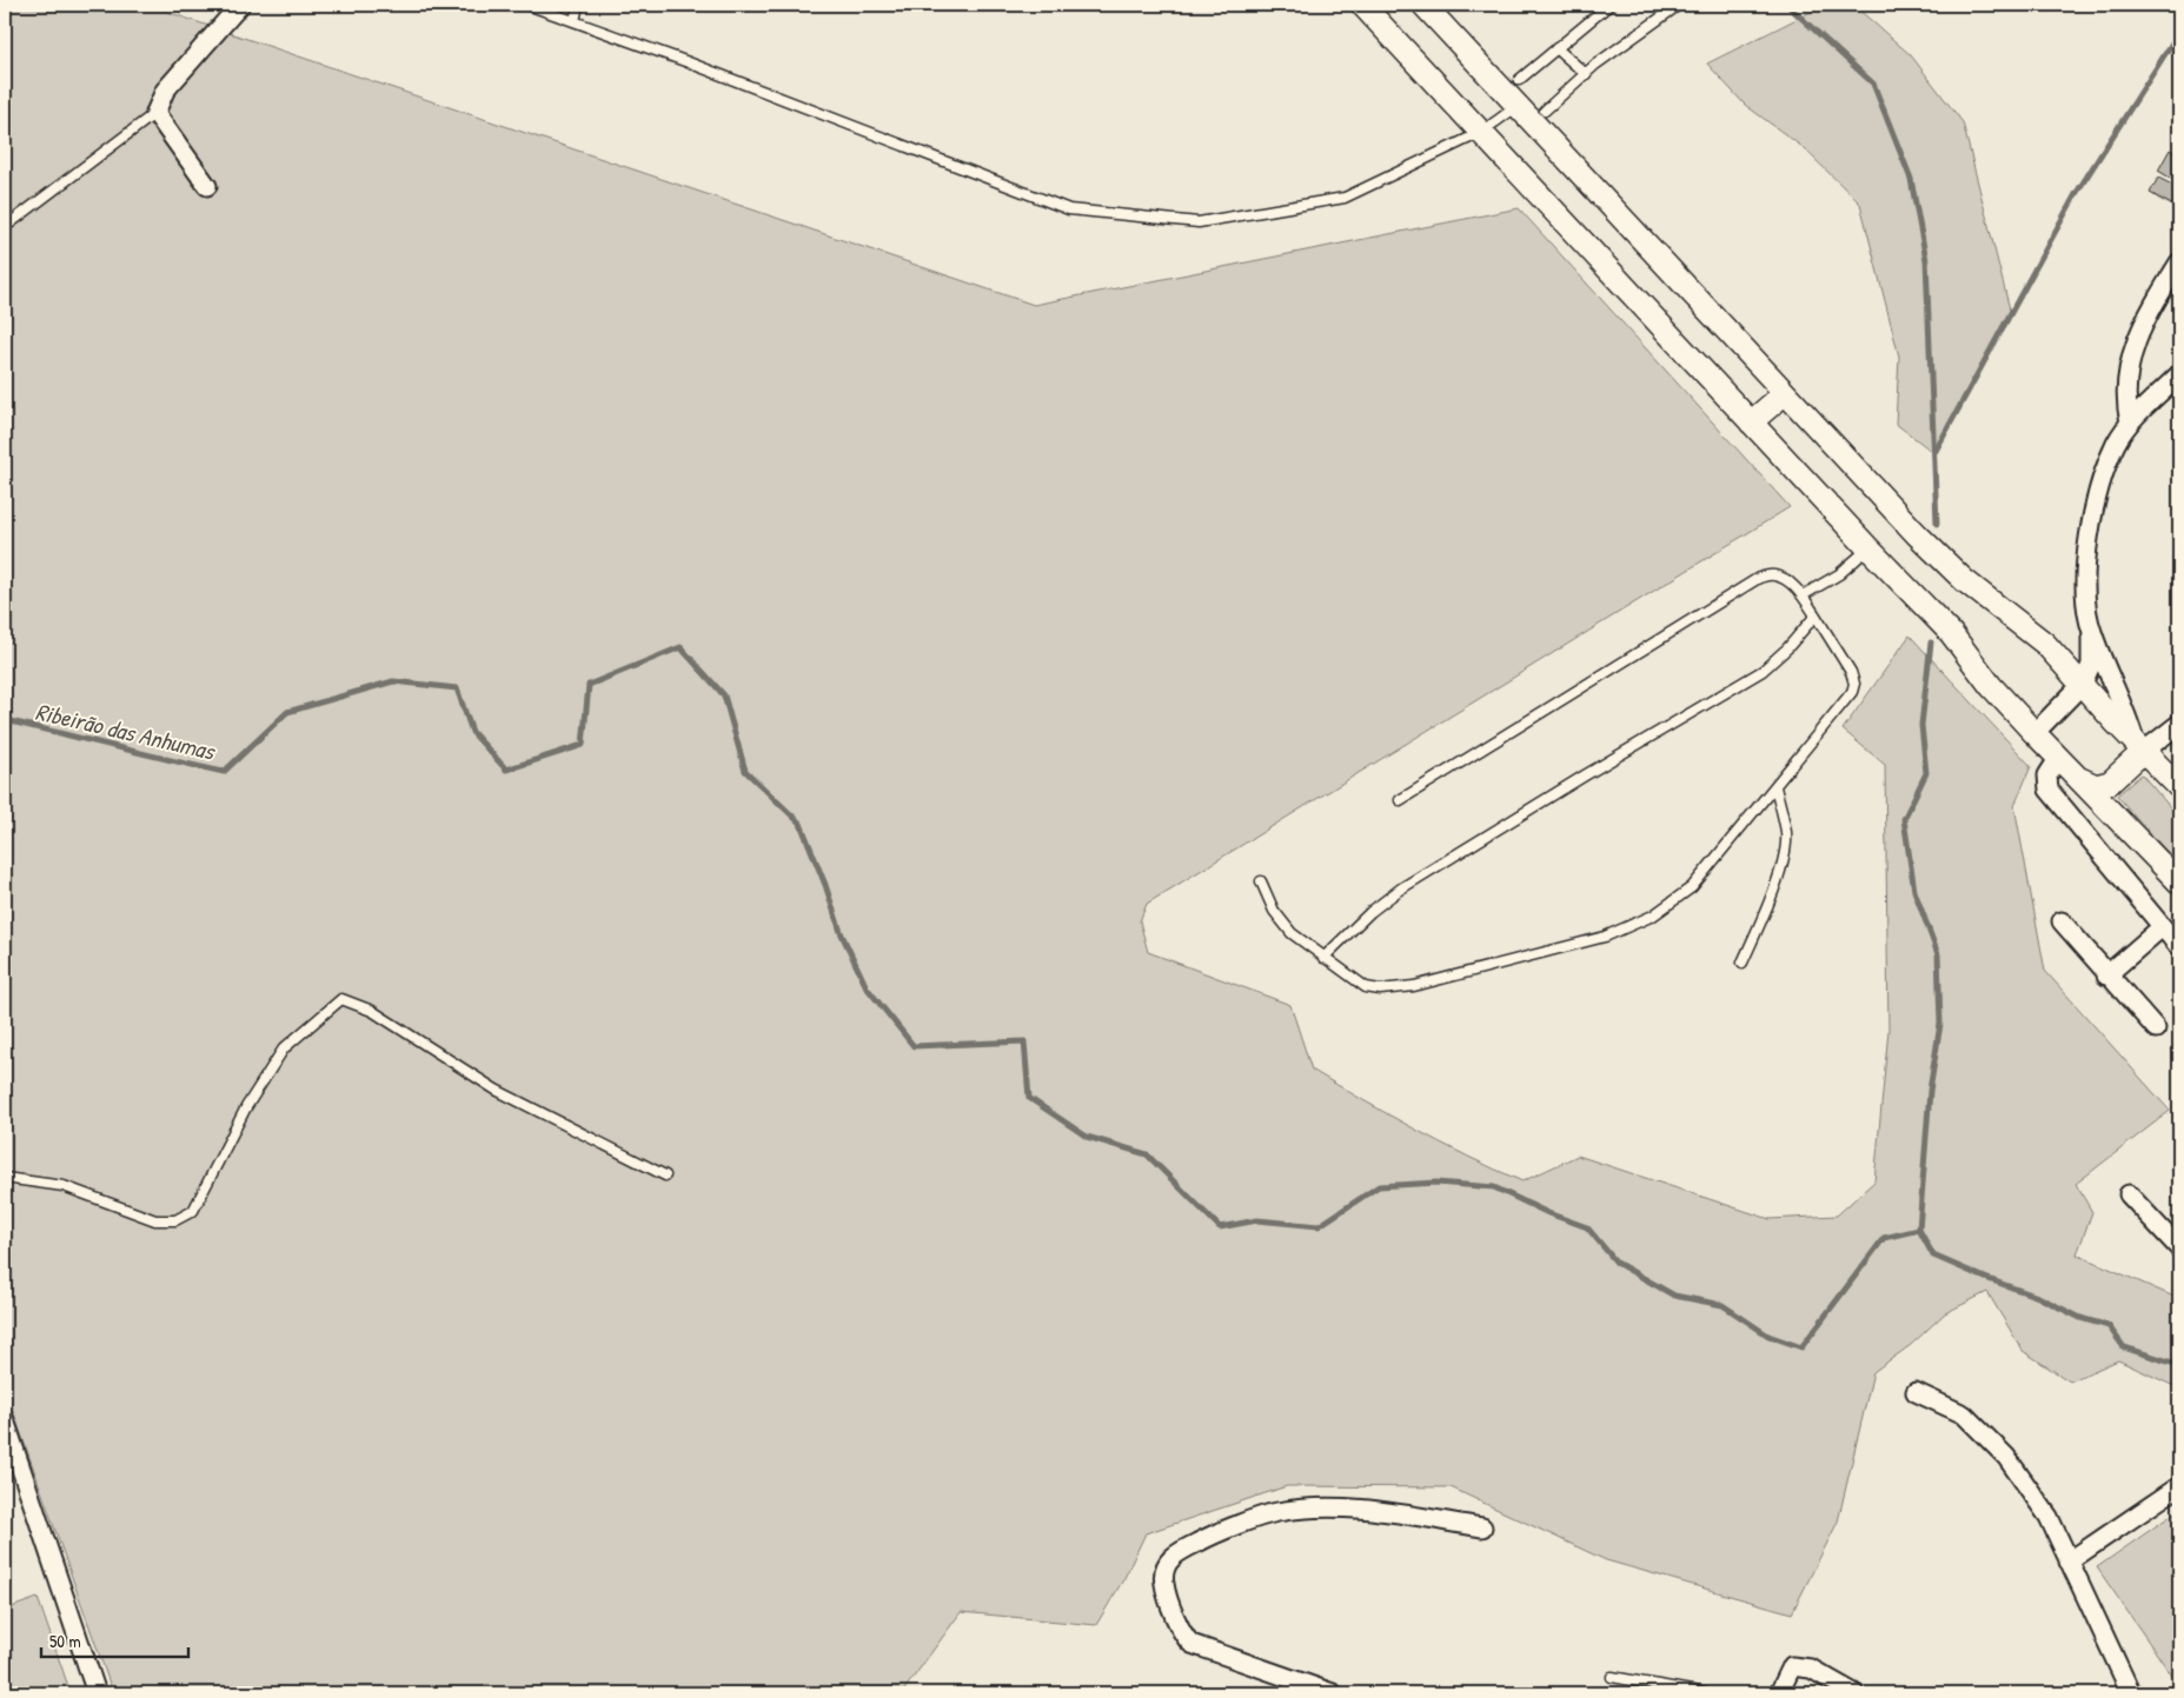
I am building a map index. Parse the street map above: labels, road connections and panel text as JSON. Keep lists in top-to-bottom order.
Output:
{
  "water": ["Ribeirão das Anhumas"],
  "scale_bar": "50 m"
}
